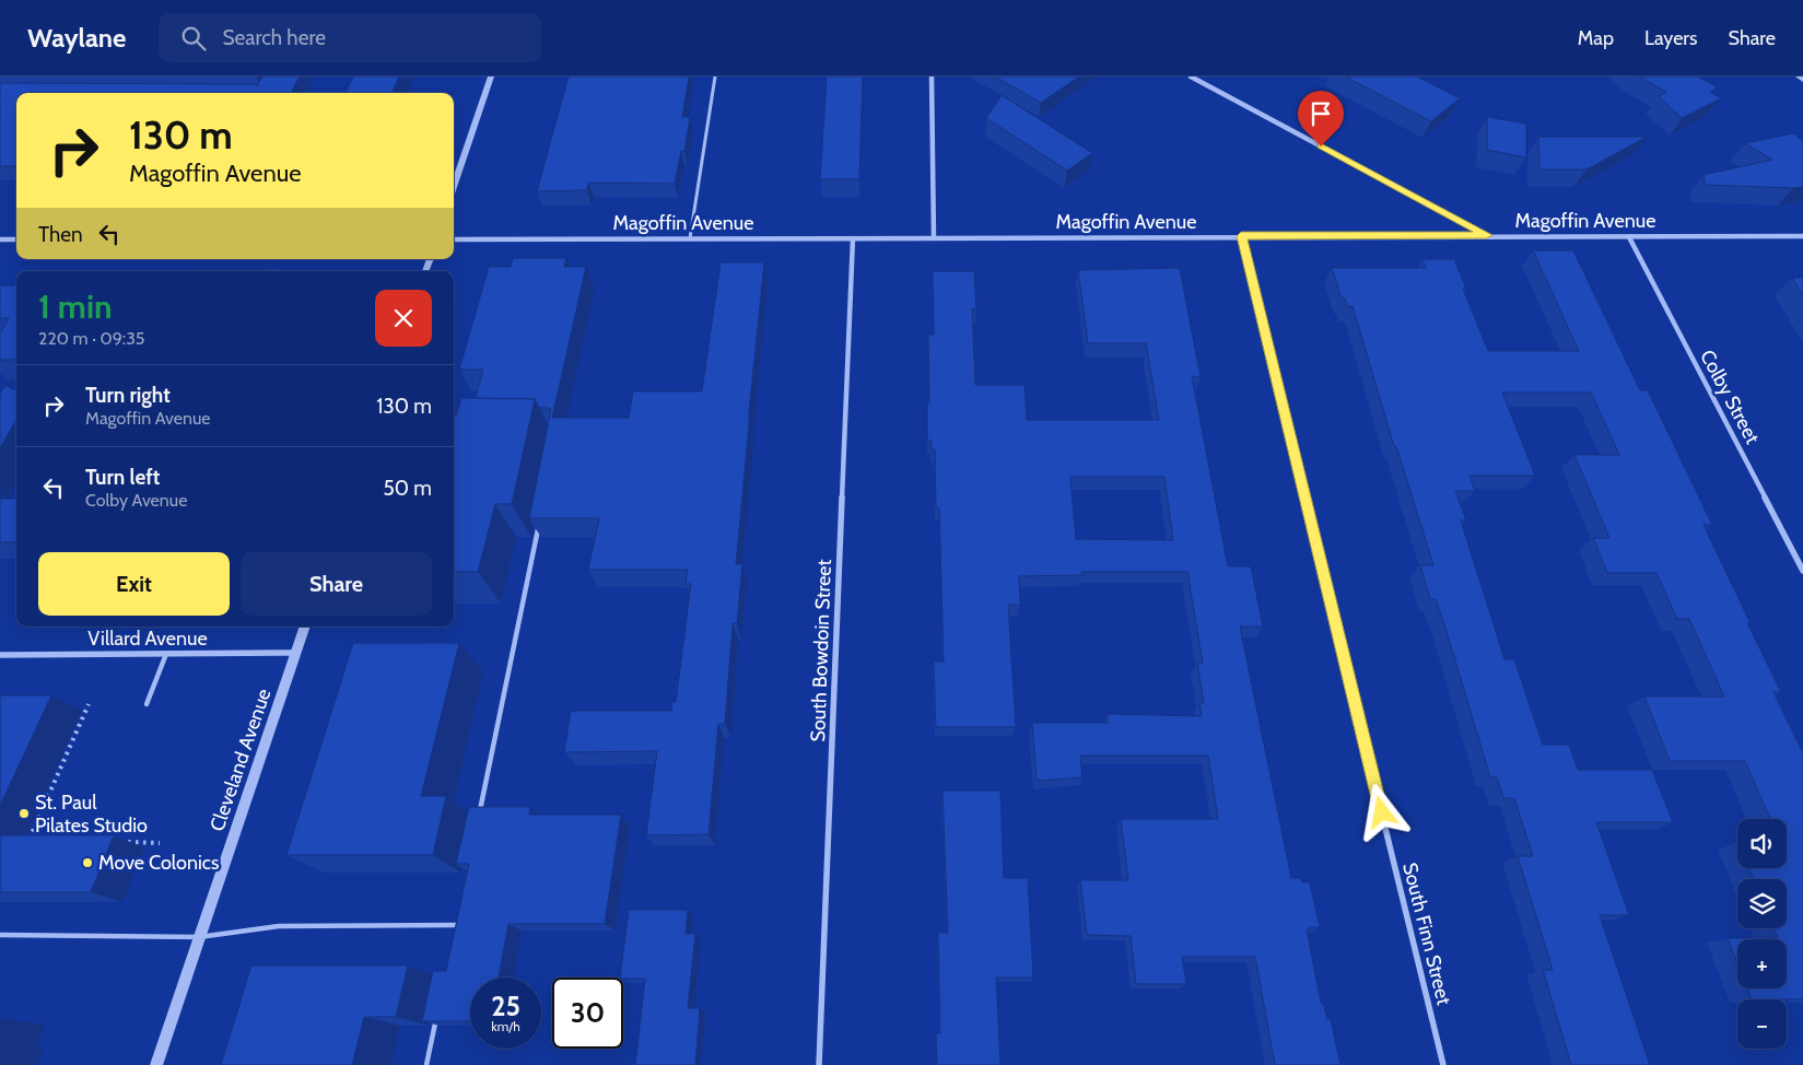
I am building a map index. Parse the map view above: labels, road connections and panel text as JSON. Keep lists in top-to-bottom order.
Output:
{
  "streets": {
    "street": [
      "Magoffin Avenue",
      "Colby Street",
      "Villard Avenue",
      "South Bowdoin Street",
      "Cleveland Avenue",
      "South Finn Street"
    ]
  },
  "crossings": [
    ["Magoffin Avenue", "Colby Street"],
    ["Magoffin Avenue", "South Bowdoin Street"],
    ["Magoffin Avenue", "South Finn Street"],
    ["Villard Avenue", "Cleveland Avenue"]
  ],
  "places": ["St. Paul Pilates Studio", "Move Colonics"],
  "page": {
    "header": "Waylane",
    "search": "Search here",
    "nav": ["Map", "Layers", "Share"],
    "turn": ["130 m", "Magoffin Avenue"],
    "then": "Then",
    "heading": ["1 min", "220 m · 09:35"],
    "list": [
      {
        "name": "Turn right",
        "note": "Magoffin Avenue",
        "value": "130 m"
      },
      {
        "name": "Turn left",
        "note": "Colby Avenue",
        "value": "50 m"
      }
    ],
    "buttons": ["Exit", "Share"],
    "map_buttons": ["+", "−"],
    "speed": "25 km/h",
    "limit": "30"
  }
}
